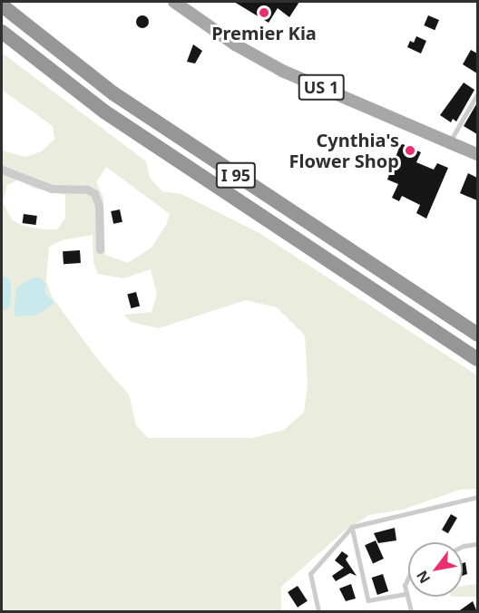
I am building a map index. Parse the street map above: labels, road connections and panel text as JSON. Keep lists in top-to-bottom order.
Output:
{
  "streets": {
    "highway": ["I 95"],
    "main road": ["US 1"]
  },
  "places": ["Premier Kia", "Cynthia's Flower Shop"],
  "north": "bottom left"
}
